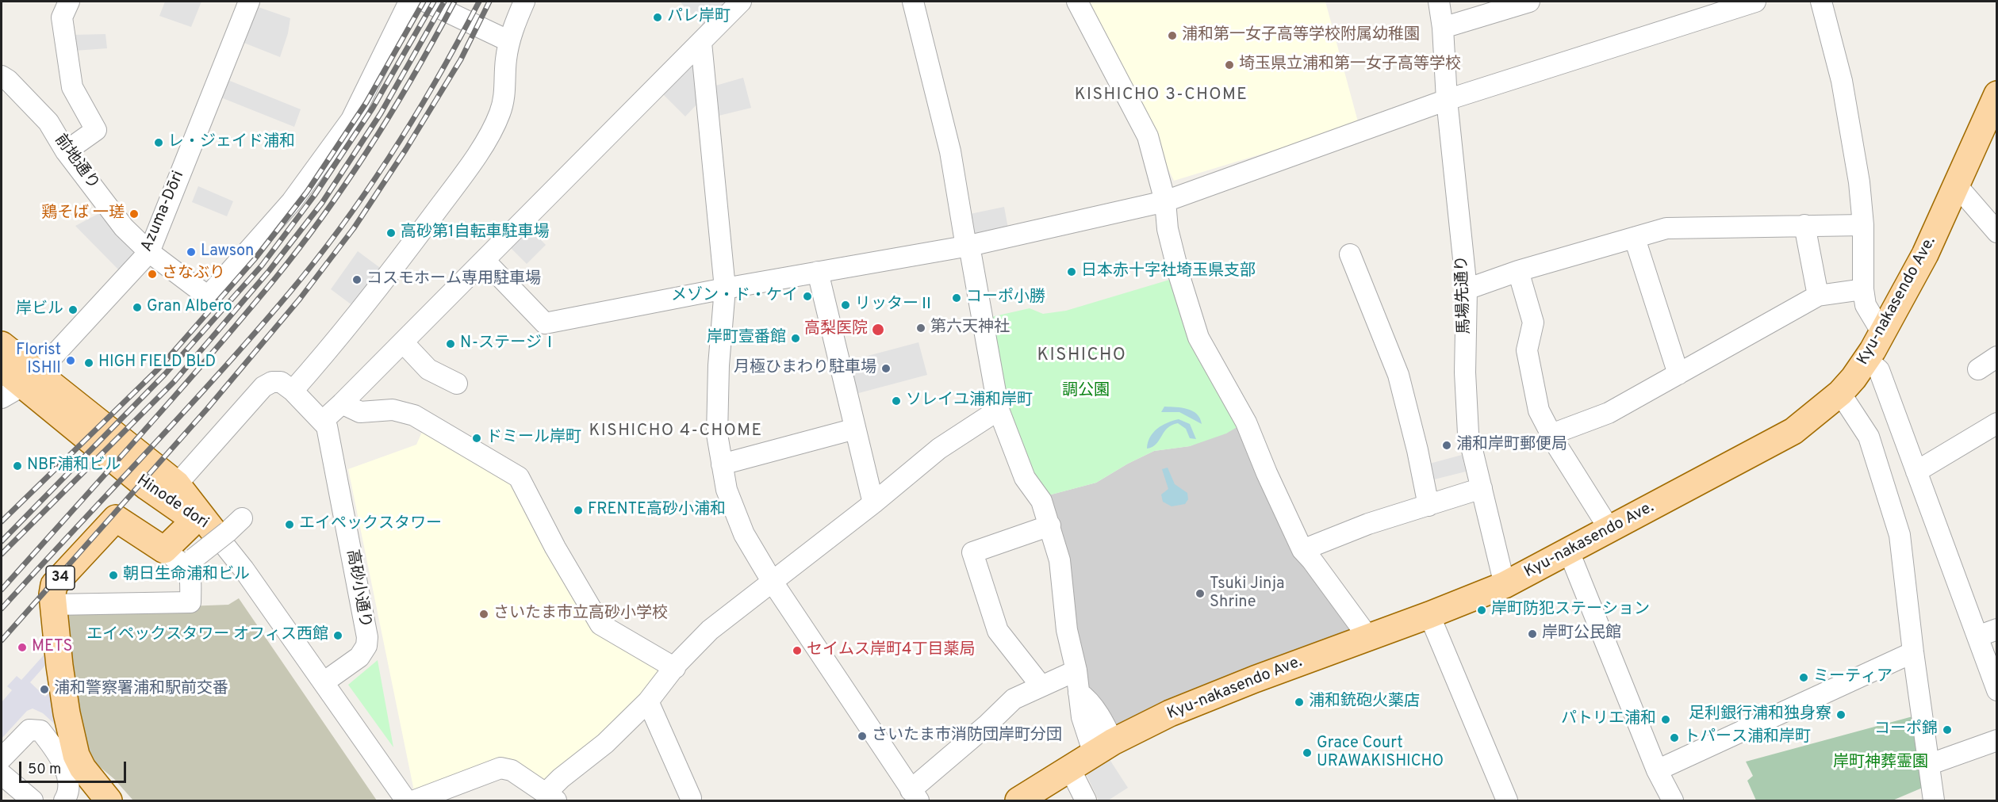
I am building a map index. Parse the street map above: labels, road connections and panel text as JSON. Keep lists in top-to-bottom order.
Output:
{
  "streets": {
    "main road": ["Kyu-nakasendo Ave.", "Hinode dori", "34"],
    "street": [
      "前地通り",
      "Azuma-Dōri",
      "馬場先通り",
      "高砂小通り"
    ]
  },
  "crossings": [
    ["前地通り", "Azuma-Dōri"],
    ["Azuma-Dōri", "Hinode dori"],
    ["馬場先通り", "Kyu-nakasendo Ave."]
  ],
  "districts": ["KISHICHO 3-CHOME", "KISHICHO", "KISHICHO 4-CHOME"],
  "parks": ["調公園", "岸町神葬霊園"],
  "places": [
    "パレ岸町",
    "浦和第一女子高等学校附属幼稚園",
    "埼玉県立浦和第一女子高等学校",
    "レ・ジェイド浦和",
    "鶏そば 一瑳",
    "高砂第1自転車駐車場",
    "Lawson",
    "日本赤十字社埼玉県支部",
    "さなぶり",
    "コスモホーム専用駐車場",
    "メゾン・ド・ケイ",
    "コーポ小勝",
    "リッターⅡ",
    "Gran Albero",
    "岸ビル",
    "第六天神社",
    "高梨医院",
    "岸町壹番館",
    "N-ステージⅠ",
    "Florist ISHII",
    "HIGH FIELD BLD",
    "月極ひまわり駐車場",
    "ソレイユ浦和岸町",
    "ドミール岸町",
    "浦和岸町郵便局",
    "NBF浦和ビル",
    "FRENTE高砂小浦和",
    "エイペックスタワー",
    "朝日生命浦和ビル",
    "Tsuki Jinja Shrine",
    "岸町防犯ステーション",
    "さいたま市立高砂小学校",
    "岸町公民館",
    "エイペックスタワー オフィス西館",
    "METS",
    "セイムス岸町4丁目薬局",
    "ミーティア",
    "浦和警察署浦和駅前交番",
    "浦和銃砲火薬店",
    "足利銀行浦和独身寮",
    "パトリエ浦和",
    "コーポ錦",
    "さいたま市消防団岸町分団",
    "トパース浦和岸町",
    "Grace Court URAWAKISHICHO"
  ],
  "scale_bar": "50 m"
}
